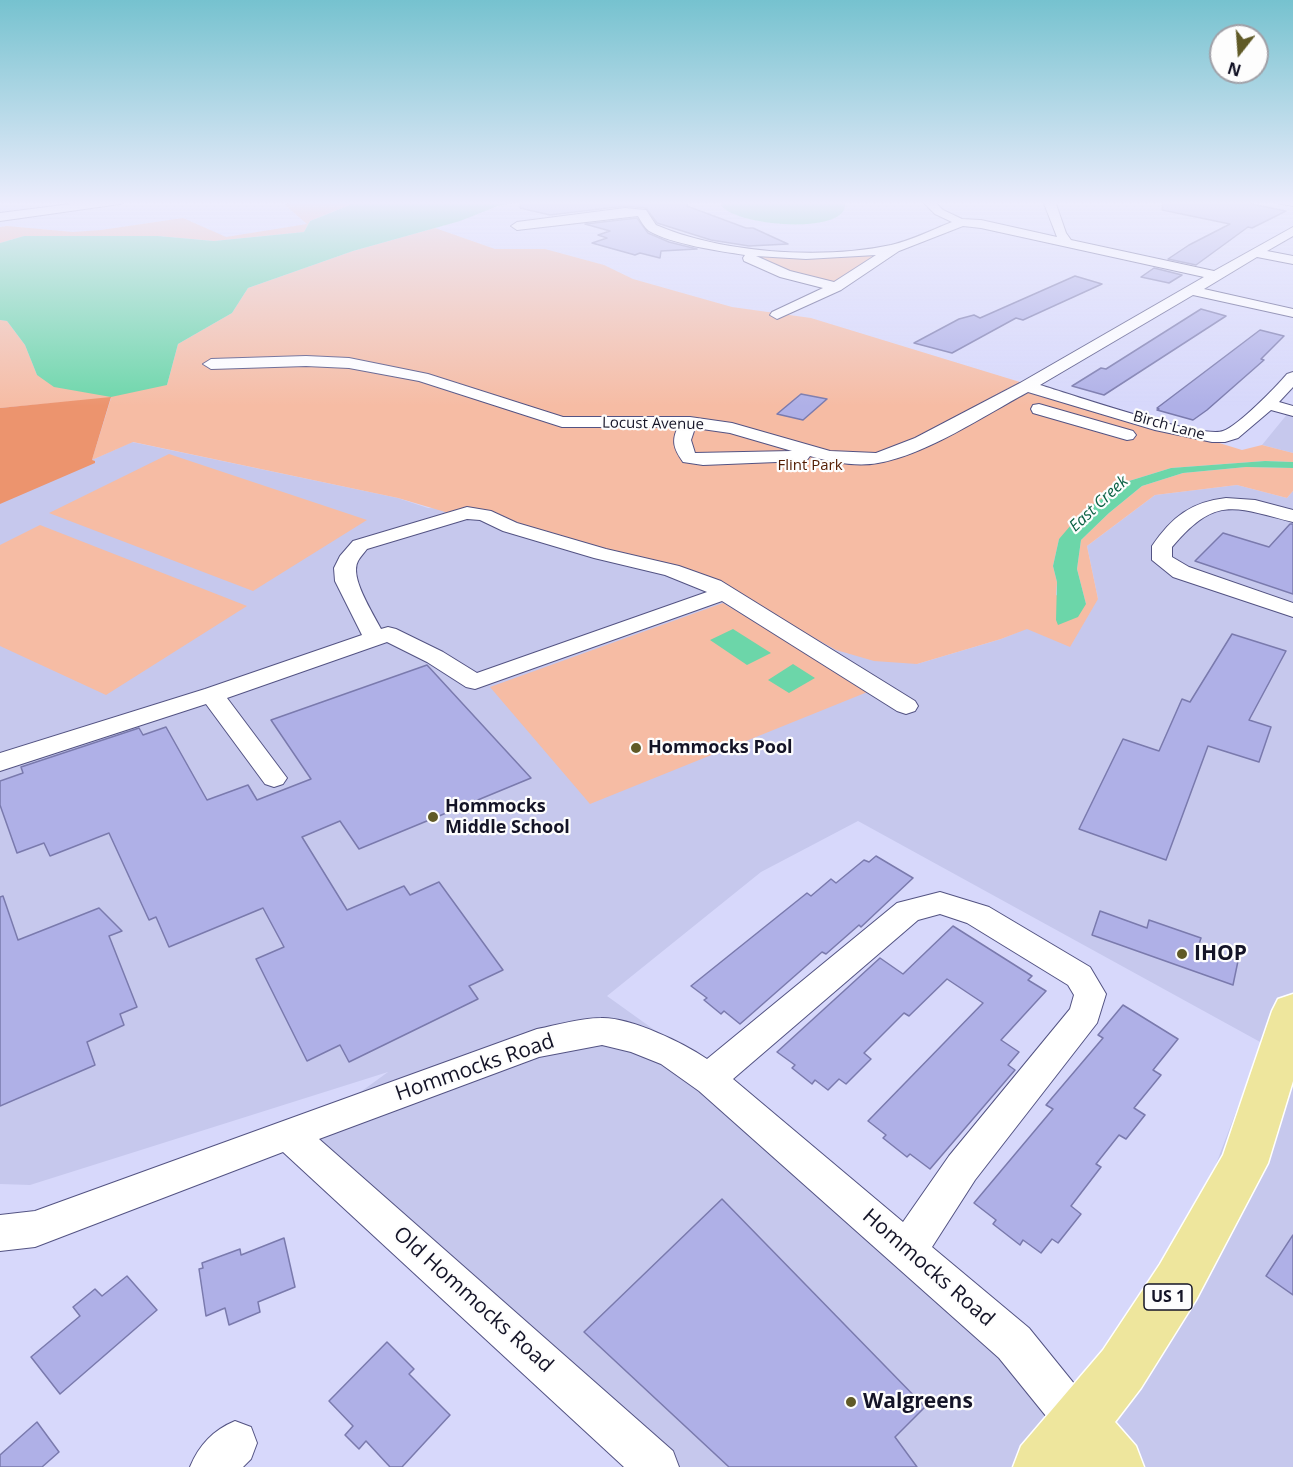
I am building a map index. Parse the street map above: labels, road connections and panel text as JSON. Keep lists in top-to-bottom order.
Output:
{
  "streets": {
    "main road": ["US 1"],
    "street": [
      "Locust Avenue",
      "Birch Lane",
      "Hommocks Road",
      "Old Hommocks Road"
    ]
  },
  "crossings": [
    ["Locust Avenue", "Birch Lane"],
    ["Hommocks Road", "US 1"],
    ["Hommocks Road", "Old Hommocks Road"]
  ],
  "water": ["East Creek"],
  "parks": ["Flint Park"],
  "places": [
    "Hommocks Pool",
    "Hommocks Middle School",
    "IHOP",
    "Walgreens"
  ],
  "north": "bottom"
}
